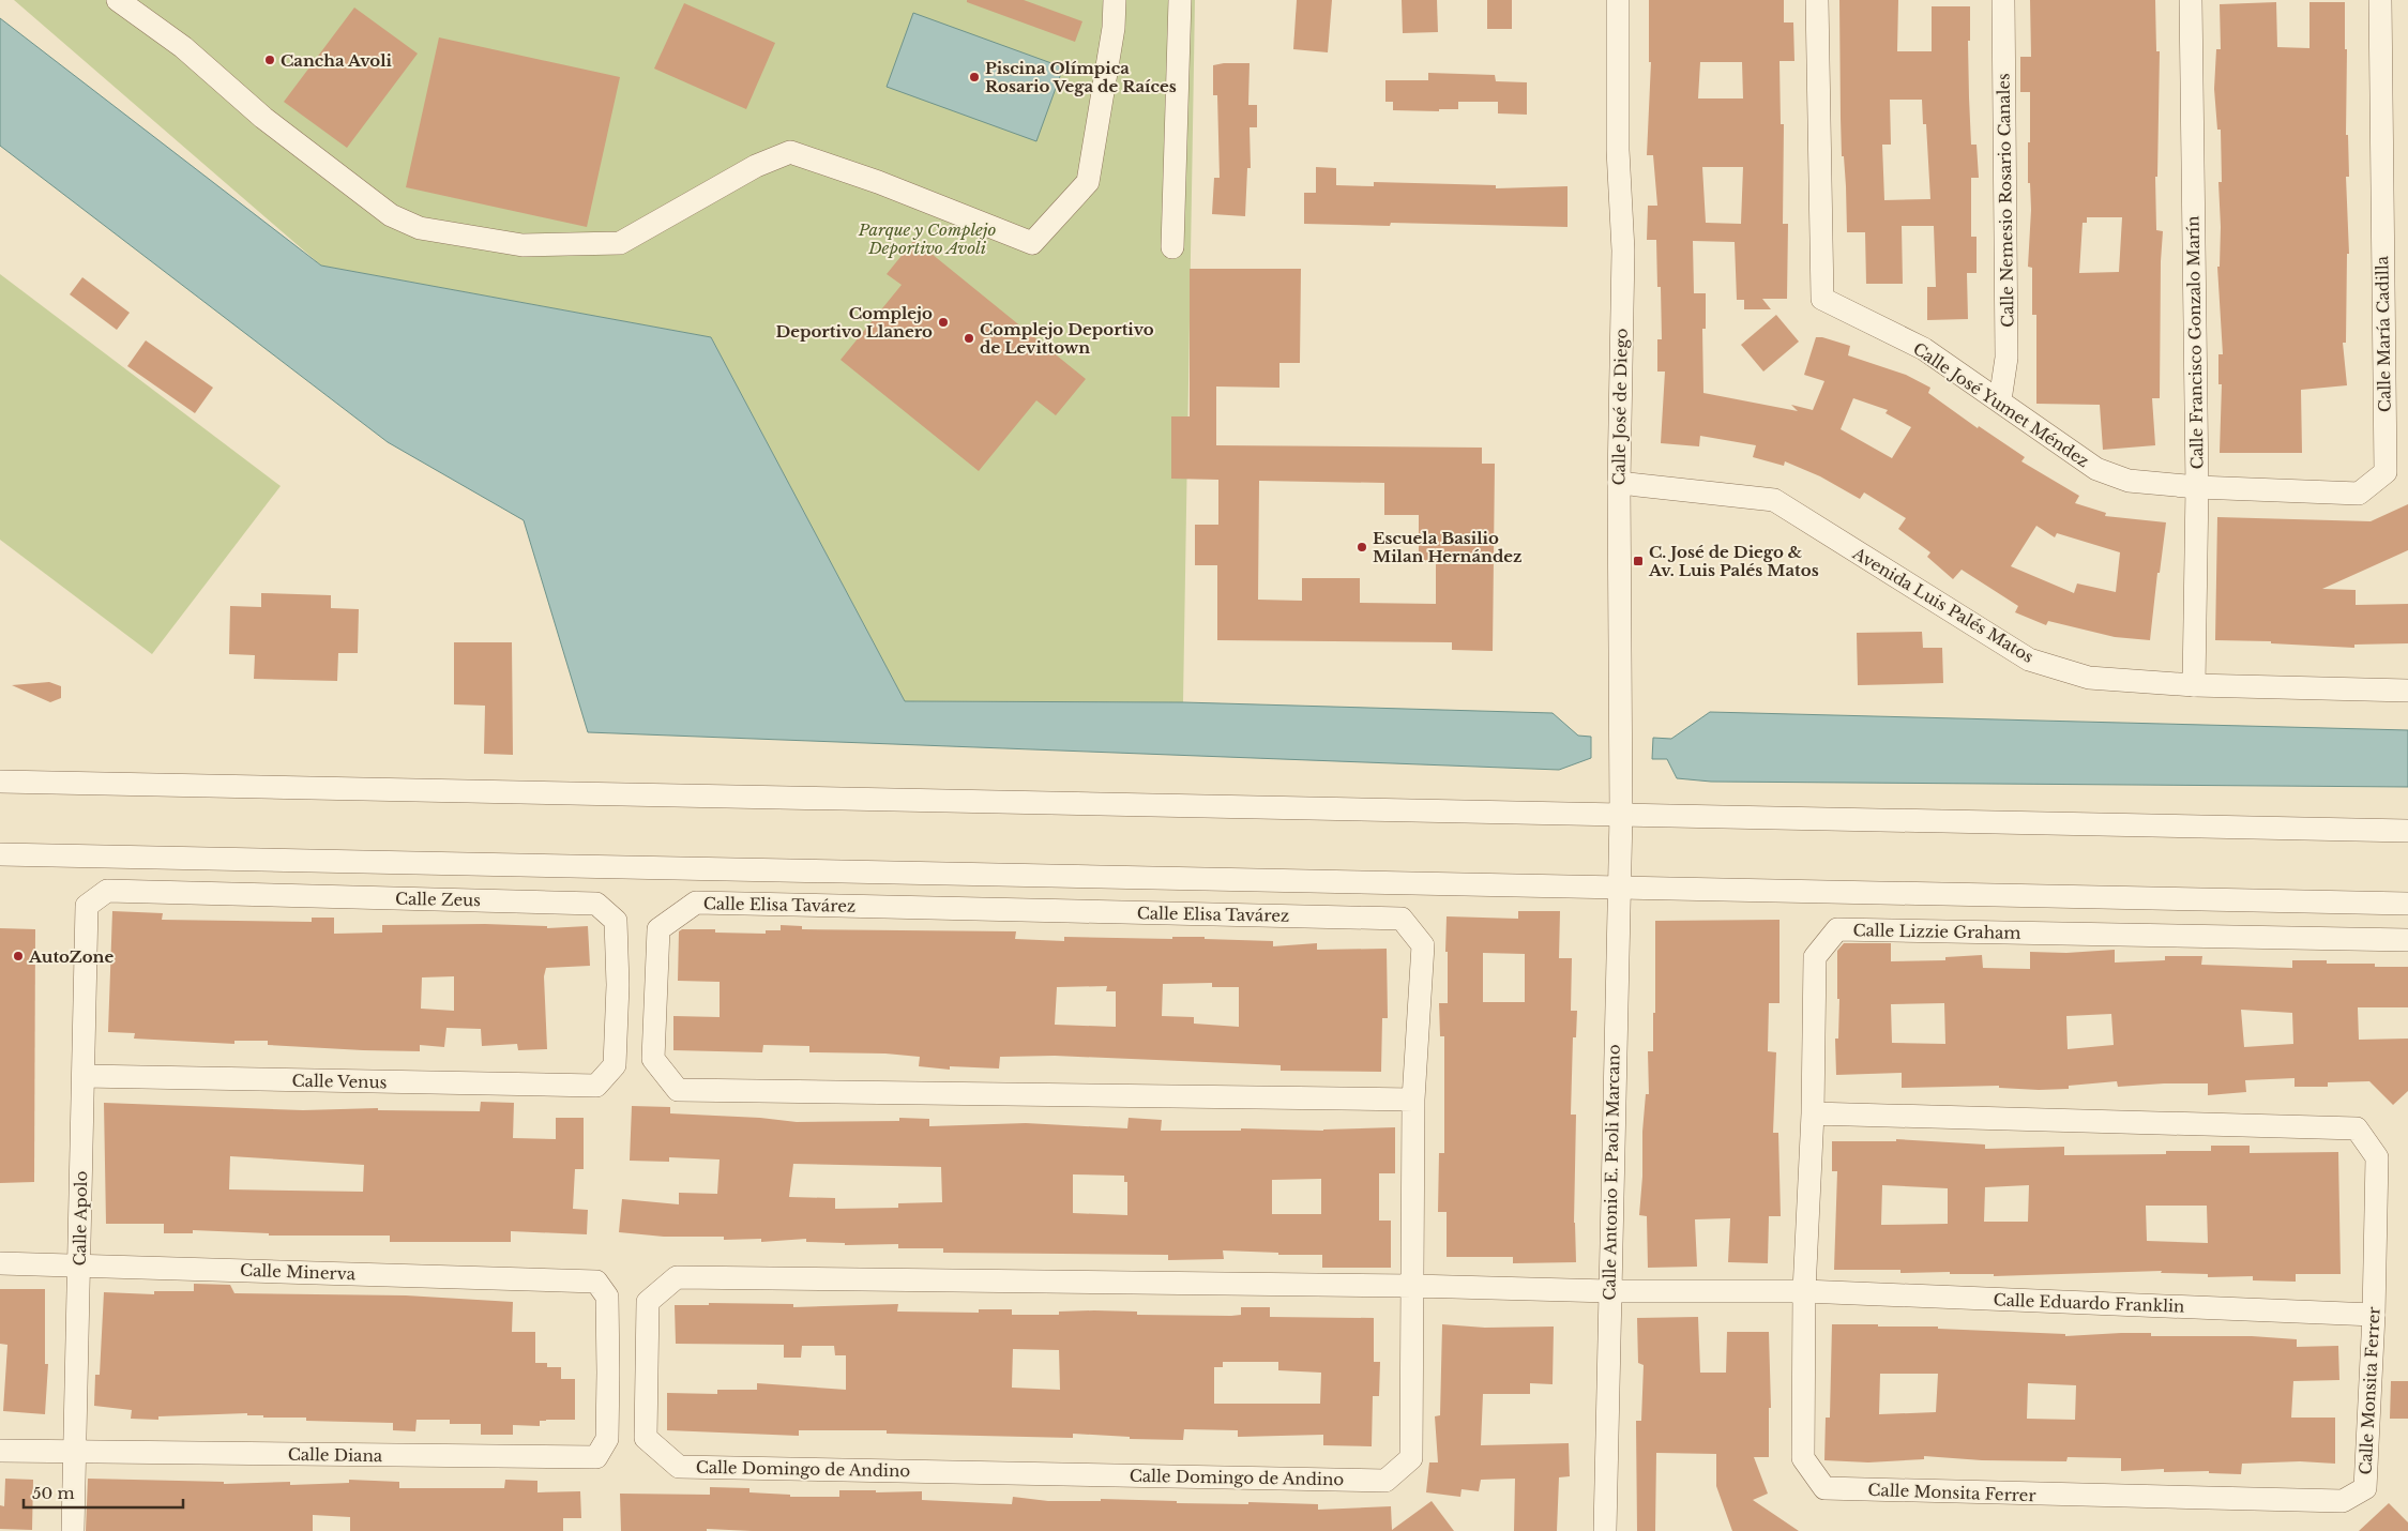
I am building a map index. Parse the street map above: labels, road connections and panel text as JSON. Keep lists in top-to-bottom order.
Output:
{
  "streets": {
    "street": [
      "Calle Nemesio Rosario Canales",
      "Calle María Cadilla",
      "Calle Francisco Gonzalo Marín",
      "Calle José Yumet Méndez",
      "Calle José de Diego",
      "Avenida Luis Palés Matos",
      "Calle Zeus",
      "Calle Elisa Tavárez",
      "Calle Lizzie Graham",
      "Calle Venus",
      "Calle Antonio E. Paoli Marcano",
      "Calle Apolo",
      "Calle Minerva",
      "Calle Eduardo Franklin",
      "Calle Monsita Ferrer",
      "Calle Diana",
      "Calle Domingo de Andino"
    ]
  },
  "crossings": [
    ["Calle Nemesio Rosario Canales", "Calle José Yumet Méndez"],
    ["Calle María Cadilla", "Calle Francisco Gonzalo Marín"],
    ["Calle María Cadilla", "Calle José Yumet Méndez"],
    ["Calle Francisco Gonzalo Marín", "Calle José Yumet Méndez"],
    ["Calle Francisco Gonzalo Marín", "Avenida Luis Palés Matos"],
    ["Calle José de Diego", "Avenida Luis Palés Matos"],
    ["Calle José de Diego", "Calle Antonio E. Paoli Marcano"],
    ["Calle Zeus", "Calle Venus"],
    ["Calle Zeus", "Calle Apolo"],
    ["Calle Elisa Tavárez", "Calle Domingo de Andino"],
    ["Calle Lizzie Graham", "Calle Eduardo Franklin"],
    ["Calle Lizzie Graham", "Calle Monsita Ferrer"],
    ["Calle Lizzie Graham", "Calle Domingo de Andino"],
    ["Calle Venus", "Calle Apolo"],
    ["Calle Antonio E. Paoli Marcano", "Calle Domingo de Andino"],
    ["Calle Apolo", "Calle Minerva"],
    ["Calle Apolo", "Calle Diana"],
    ["Calle Minerva", "Calle Diana"],
    ["Calle Eduardo Franklin", "Calle Monsita Ferrer"],
    ["Calle Eduardo Franklin", "Calle Domingo de Andino"],
    ["Calle Monsita Ferrer", "Calle Domingo de Andino"]
  ],
  "parks": ["Parque y Complejo Deportivo Avoli"],
  "places": {
    "other": [
      "Cancha Avoli",
      "Piscina Olímpica Rosario Vega de Raíces",
      "Complejo Deportivo Llanero",
      "Complejo Deportivo de Levittown",
      "Escuela Basilio Milan Hernández",
      "AutoZone"
    ],
    "transit": ["C. José de Diego & Av. Luis Palés Matos"]
  },
  "scale_bar": "50 m"
}
